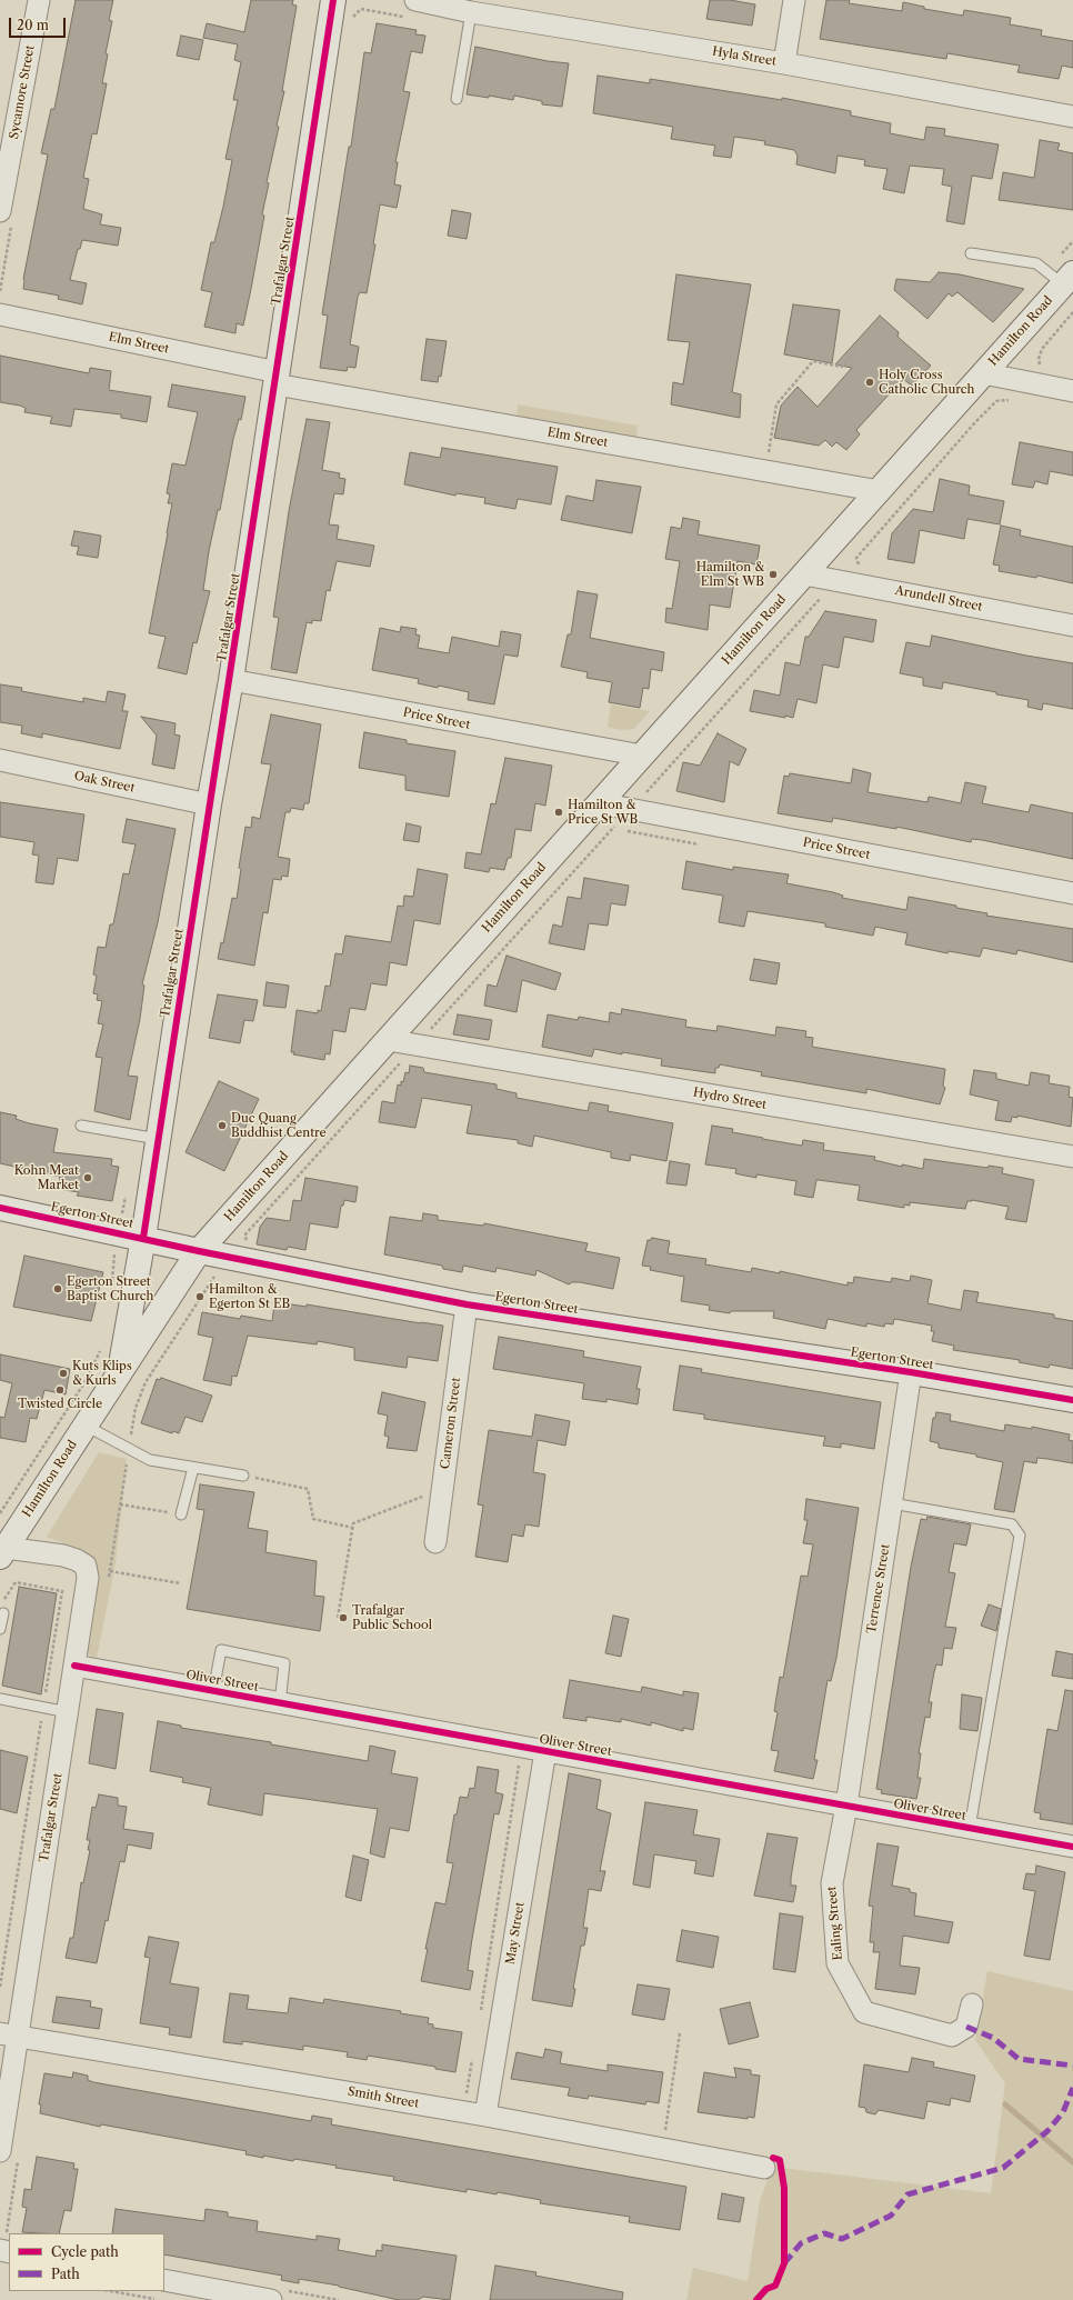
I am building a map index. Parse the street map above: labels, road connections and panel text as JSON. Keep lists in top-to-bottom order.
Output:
{
  "streets": {
    "main road": ["Trafalgar Street", "Hamilton Road", "Egerton Street"],
    "street": [
      "Hyla Street",
      "Sycamore Street",
      "Elm Street",
      "Arundell Street",
      "Price Street",
      "Oak Street",
      "Hydro Street",
      "Cameron Street",
      "Terrence Street",
      "Oliver Street",
      "Ealing Street",
      "May Street",
      "Smith Street"
    ]
  },
  "crossings": [
    ["Trafalgar Street", "Hamilton Road"],
    ["Trafalgar Street", "Elm Street"],
    ["Trafalgar Street", "Price Street"],
    ["Trafalgar Street", "Oak Street"],
    ["Trafalgar Street", "Egerton Street"],
    ["Trafalgar Street", "Oliver Street"],
    ["Trafalgar Street", "Smith Street"],
    ["Hamilton Road", "Elm Street"],
    ["Hamilton Road", "Arundell Street"],
    ["Hamilton Road", "Price Street"],
    ["Hamilton Road", "Hydro Street"],
    ["Hamilton Road", "Egerton Street"],
    ["Egerton Street", "Cameron Street"],
    ["Egerton Street", "Terrence Street"],
    ["Terrence Street", "Oliver Street"],
    ["Terrence Street", "Ealing Street"],
    ["Oliver Street", "Ealing Street"],
    ["Oliver Street", "May Street"],
    ["May Street", "Smith Street"]
  ],
  "places": [
    "Holy Cross Catholic Church",
    "Hamilton & Elm St WB",
    "Hamilton & Price St WB",
    "Duc Quang Buddhist Centre",
    "Kohn Meat Market",
    "Egerton Street Baptist Church",
    "Hamilton & Egerton St EB",
    "Kuts Klips & Kurls",
    "Twisted Circle",
    "Trafalgar Public School"
  ],
  "legend": ["Cycle path", "Path"],
  "scale_bar": "20 m"
}
